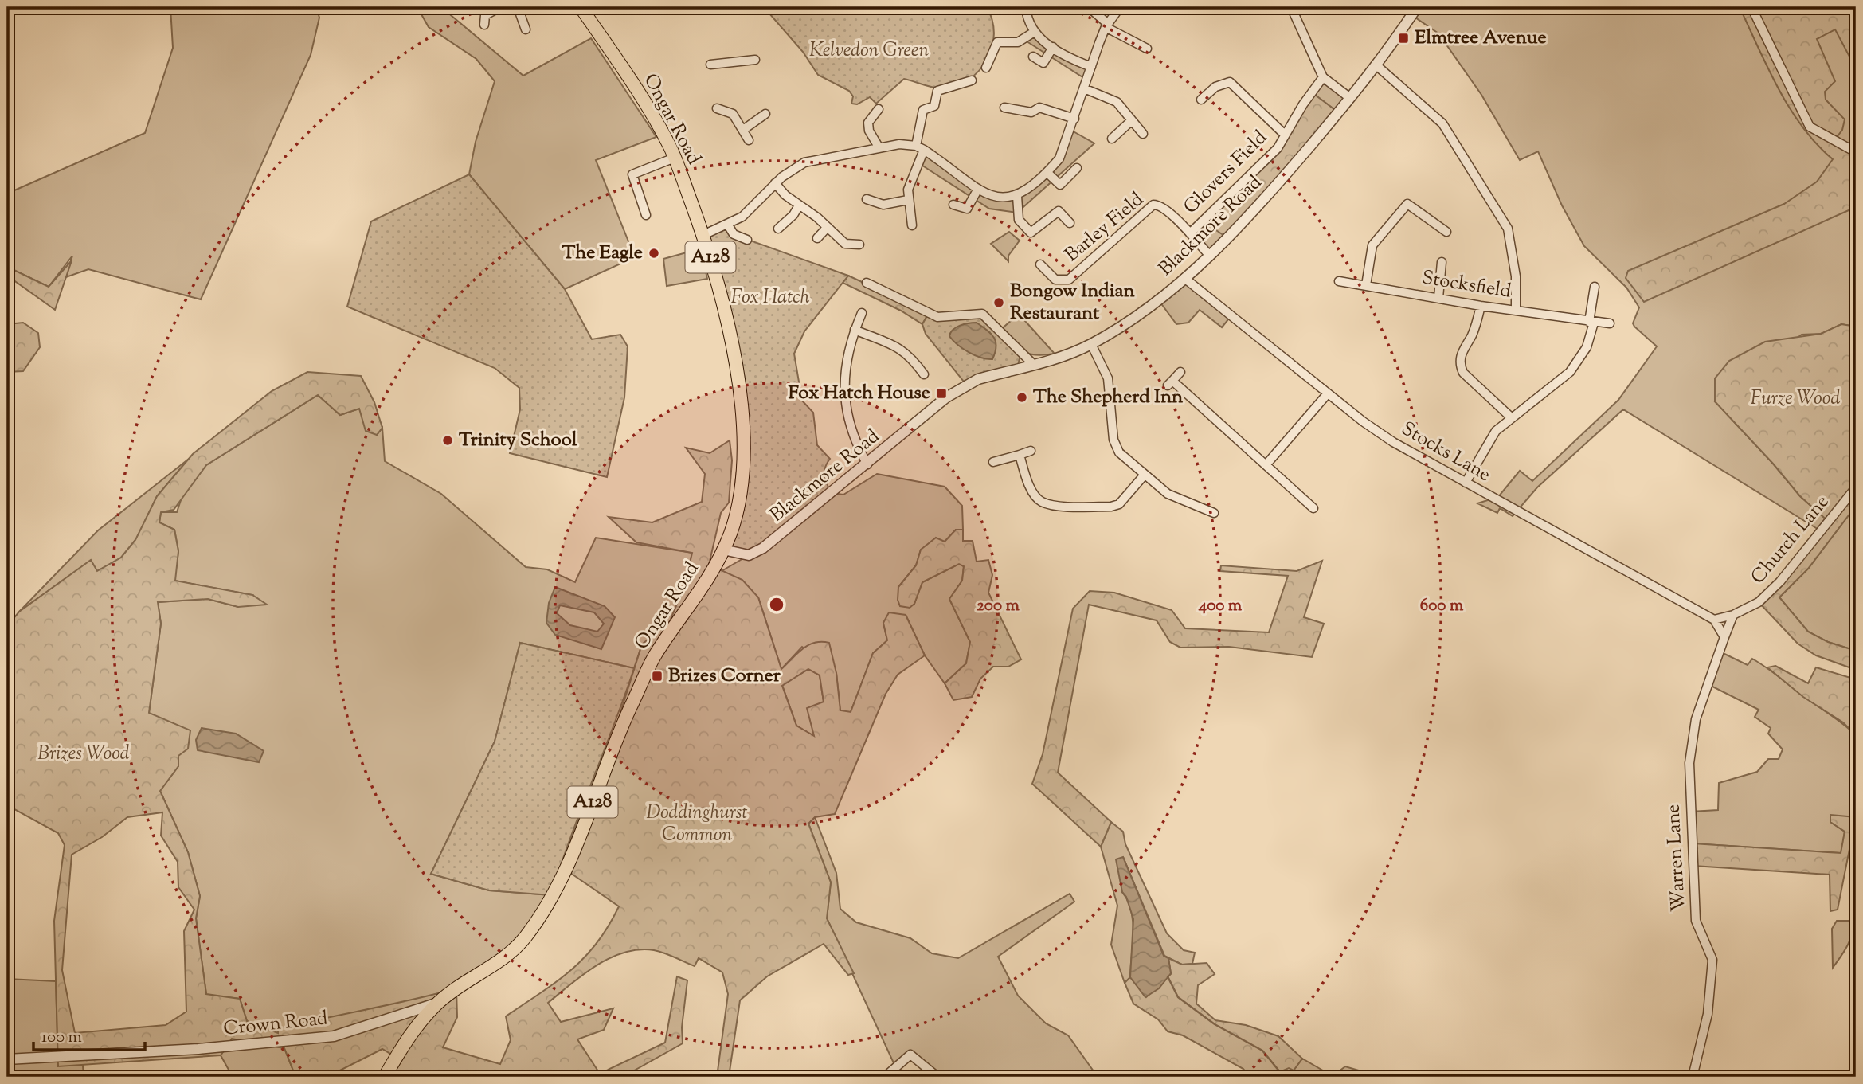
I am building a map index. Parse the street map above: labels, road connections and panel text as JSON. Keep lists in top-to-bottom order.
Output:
{
  "streets": {
    "main road": ["Ongar Road", "A128"],
    "street": [
      "Glovers Field",
      "Blackmore Road",
      "Barley Field",
      "Stocksfield",
      "Stocks Lane",
      "Church Lane",
      "Warren Lane",
      "Crown Road"
    ]
  },
  "crossings": [
    ["Ongar Road", "Blackmore Road"],
    ["Ongar Road", "Crown Road"],
    ["Glovers Field", "Barley Field"],
    ["Blackmore Road", "Barley Field"],
    ["Blackmore Road", "Stocks Lane"],
    ["Stocks Lane", "Church Lane"],
    ["Church Lane", "Warren Lane"]
  ],
  "parks": [
    "Kelvedon Green",
    "Fox Hatch",
    "Furze Wood",
    "Brizes Wood",
    "Doddinghurst Common"
  ],
  "places": {
    "transit": ["Elmtree Avenue", "Fox Hatch House", "Brizes Corner"],
    "other": [
      "The Eagle",
      "Bongow Indian Restaurant",
      "The Shepherd Inn",
      "Trinity School"
    ]
  },
  "scale_bar": "100 m",
  "rings": ["200 m", "400 m", "600 m"]
}
